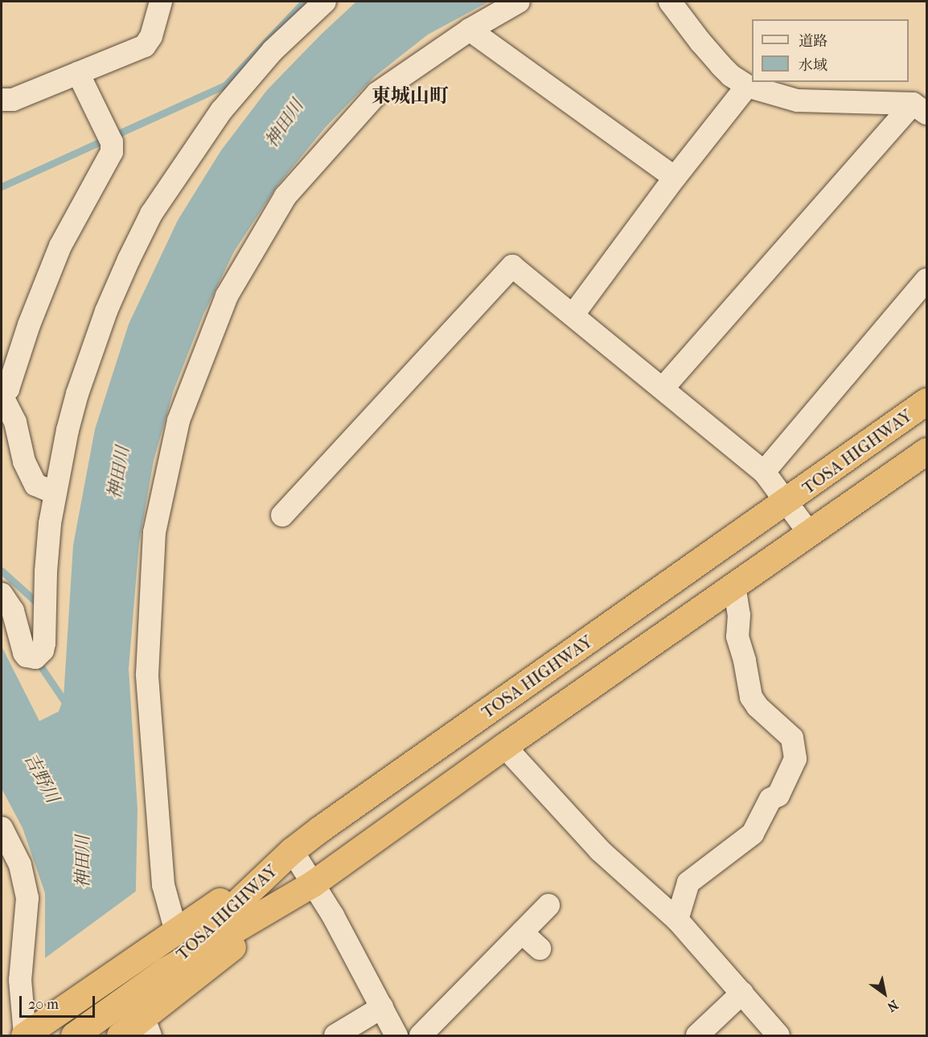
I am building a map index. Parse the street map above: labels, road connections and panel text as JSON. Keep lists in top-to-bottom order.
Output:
{
  "streets": {
    "highway": ["TOSA HIGHWAY"]
  },
  "districts": ["東城山町"],
  "water": ["神田川", "吉野川"],
  "legend": ["道路", "水域"],
  "scale_bar": "20 m",
  "north": "bottom right"
}
